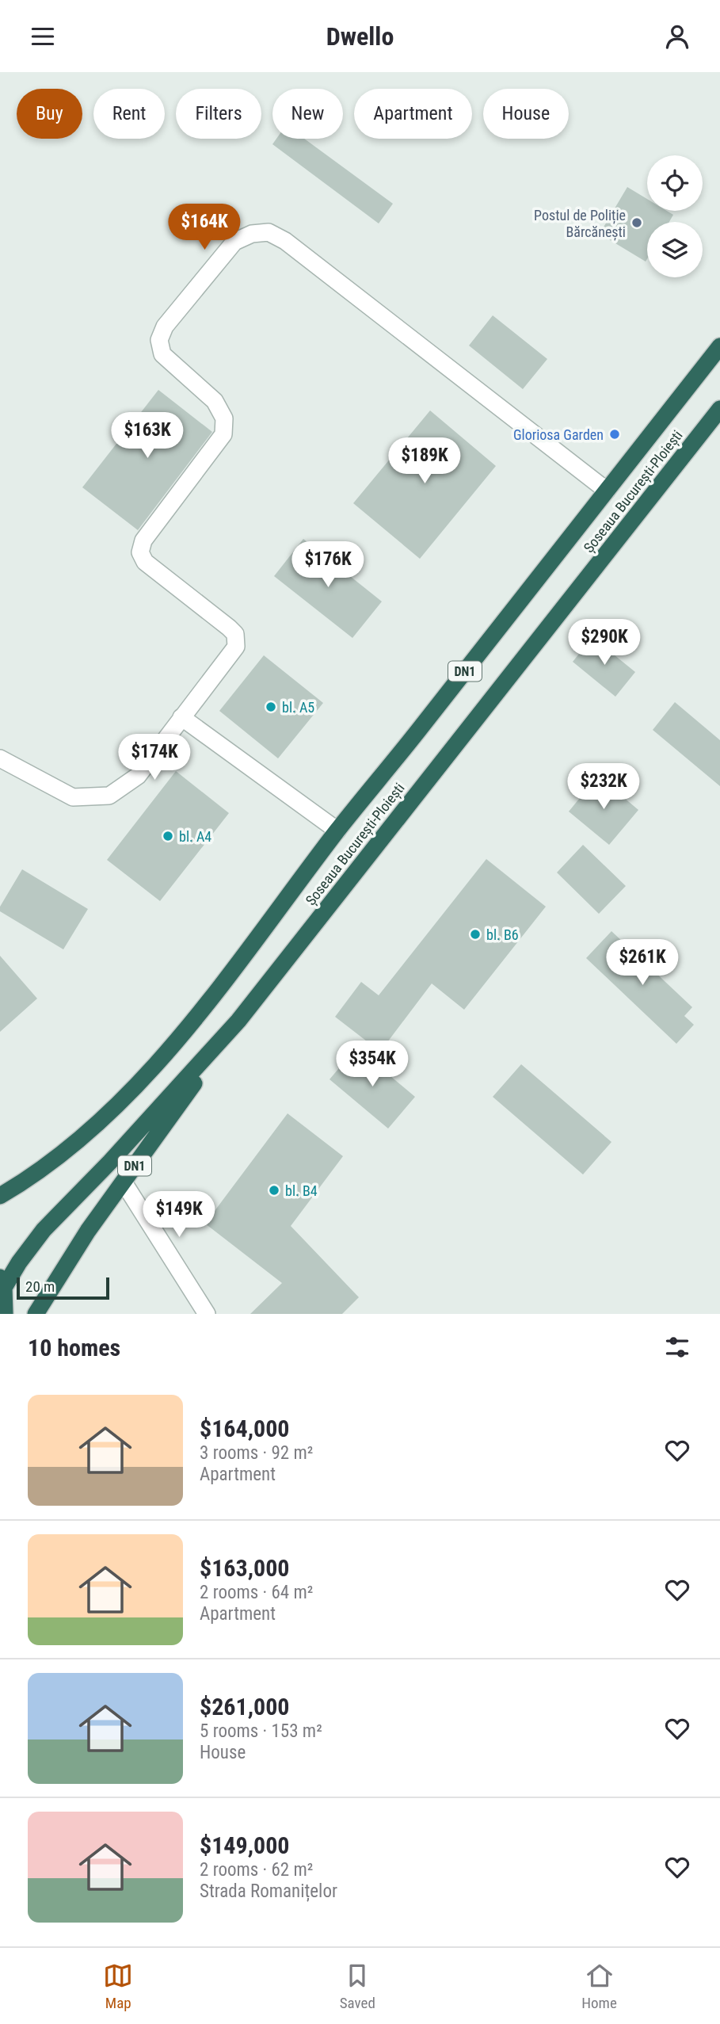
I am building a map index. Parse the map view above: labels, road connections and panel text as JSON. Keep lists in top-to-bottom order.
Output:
{
  "streets": {
    "highway": ["Șoseaua București-Ploiești", "DN1"]
  },
  "crossings": [
    ["Șoseaua București-Ploiești", "DN1"]
  ],
  "places": [
    "Postul de Poliție Bărcănești",
    "Gloriosa Garden",
    "bl. A5",
    "bl. A4",
    "bl. B6",
    "bl. B4"
  ],
  "scale_bar": "20 m",
  "page": {
    "header": "Dwello",
    "chip": [
      "Buy",
      "Rent",
      "Filters",
      "New",
      "Apartment",
      "House"
    ],
    "price": [
      "$164K",
      "$163K",
      "$189K",
      "$176K",
      "$290K",
      "$174K",
      "$232K",
      "$261K",
      "$354K",
      "$149K"
    ],
    "scale": "20 m",
    "heading": "10 homes",
    "list": [
      {
        "name": "$164,000",
        "note": "3 rooms · 92 m² · Apartment"
      },
      {
        "name": "$163,000",
        "note": "2 rooms · 64 m² · Apartment"
      },
      {
        "name": "$261,000",
        "note": "5 rooms · 153 m² · House"
      },
      {
        "name": "$149,000",
        "note": "2 rooms · 62 m² · Strada Romanițelor"
      }
    ],
    "tabs": ["Map", "Saved", "Home"]
  }
}
